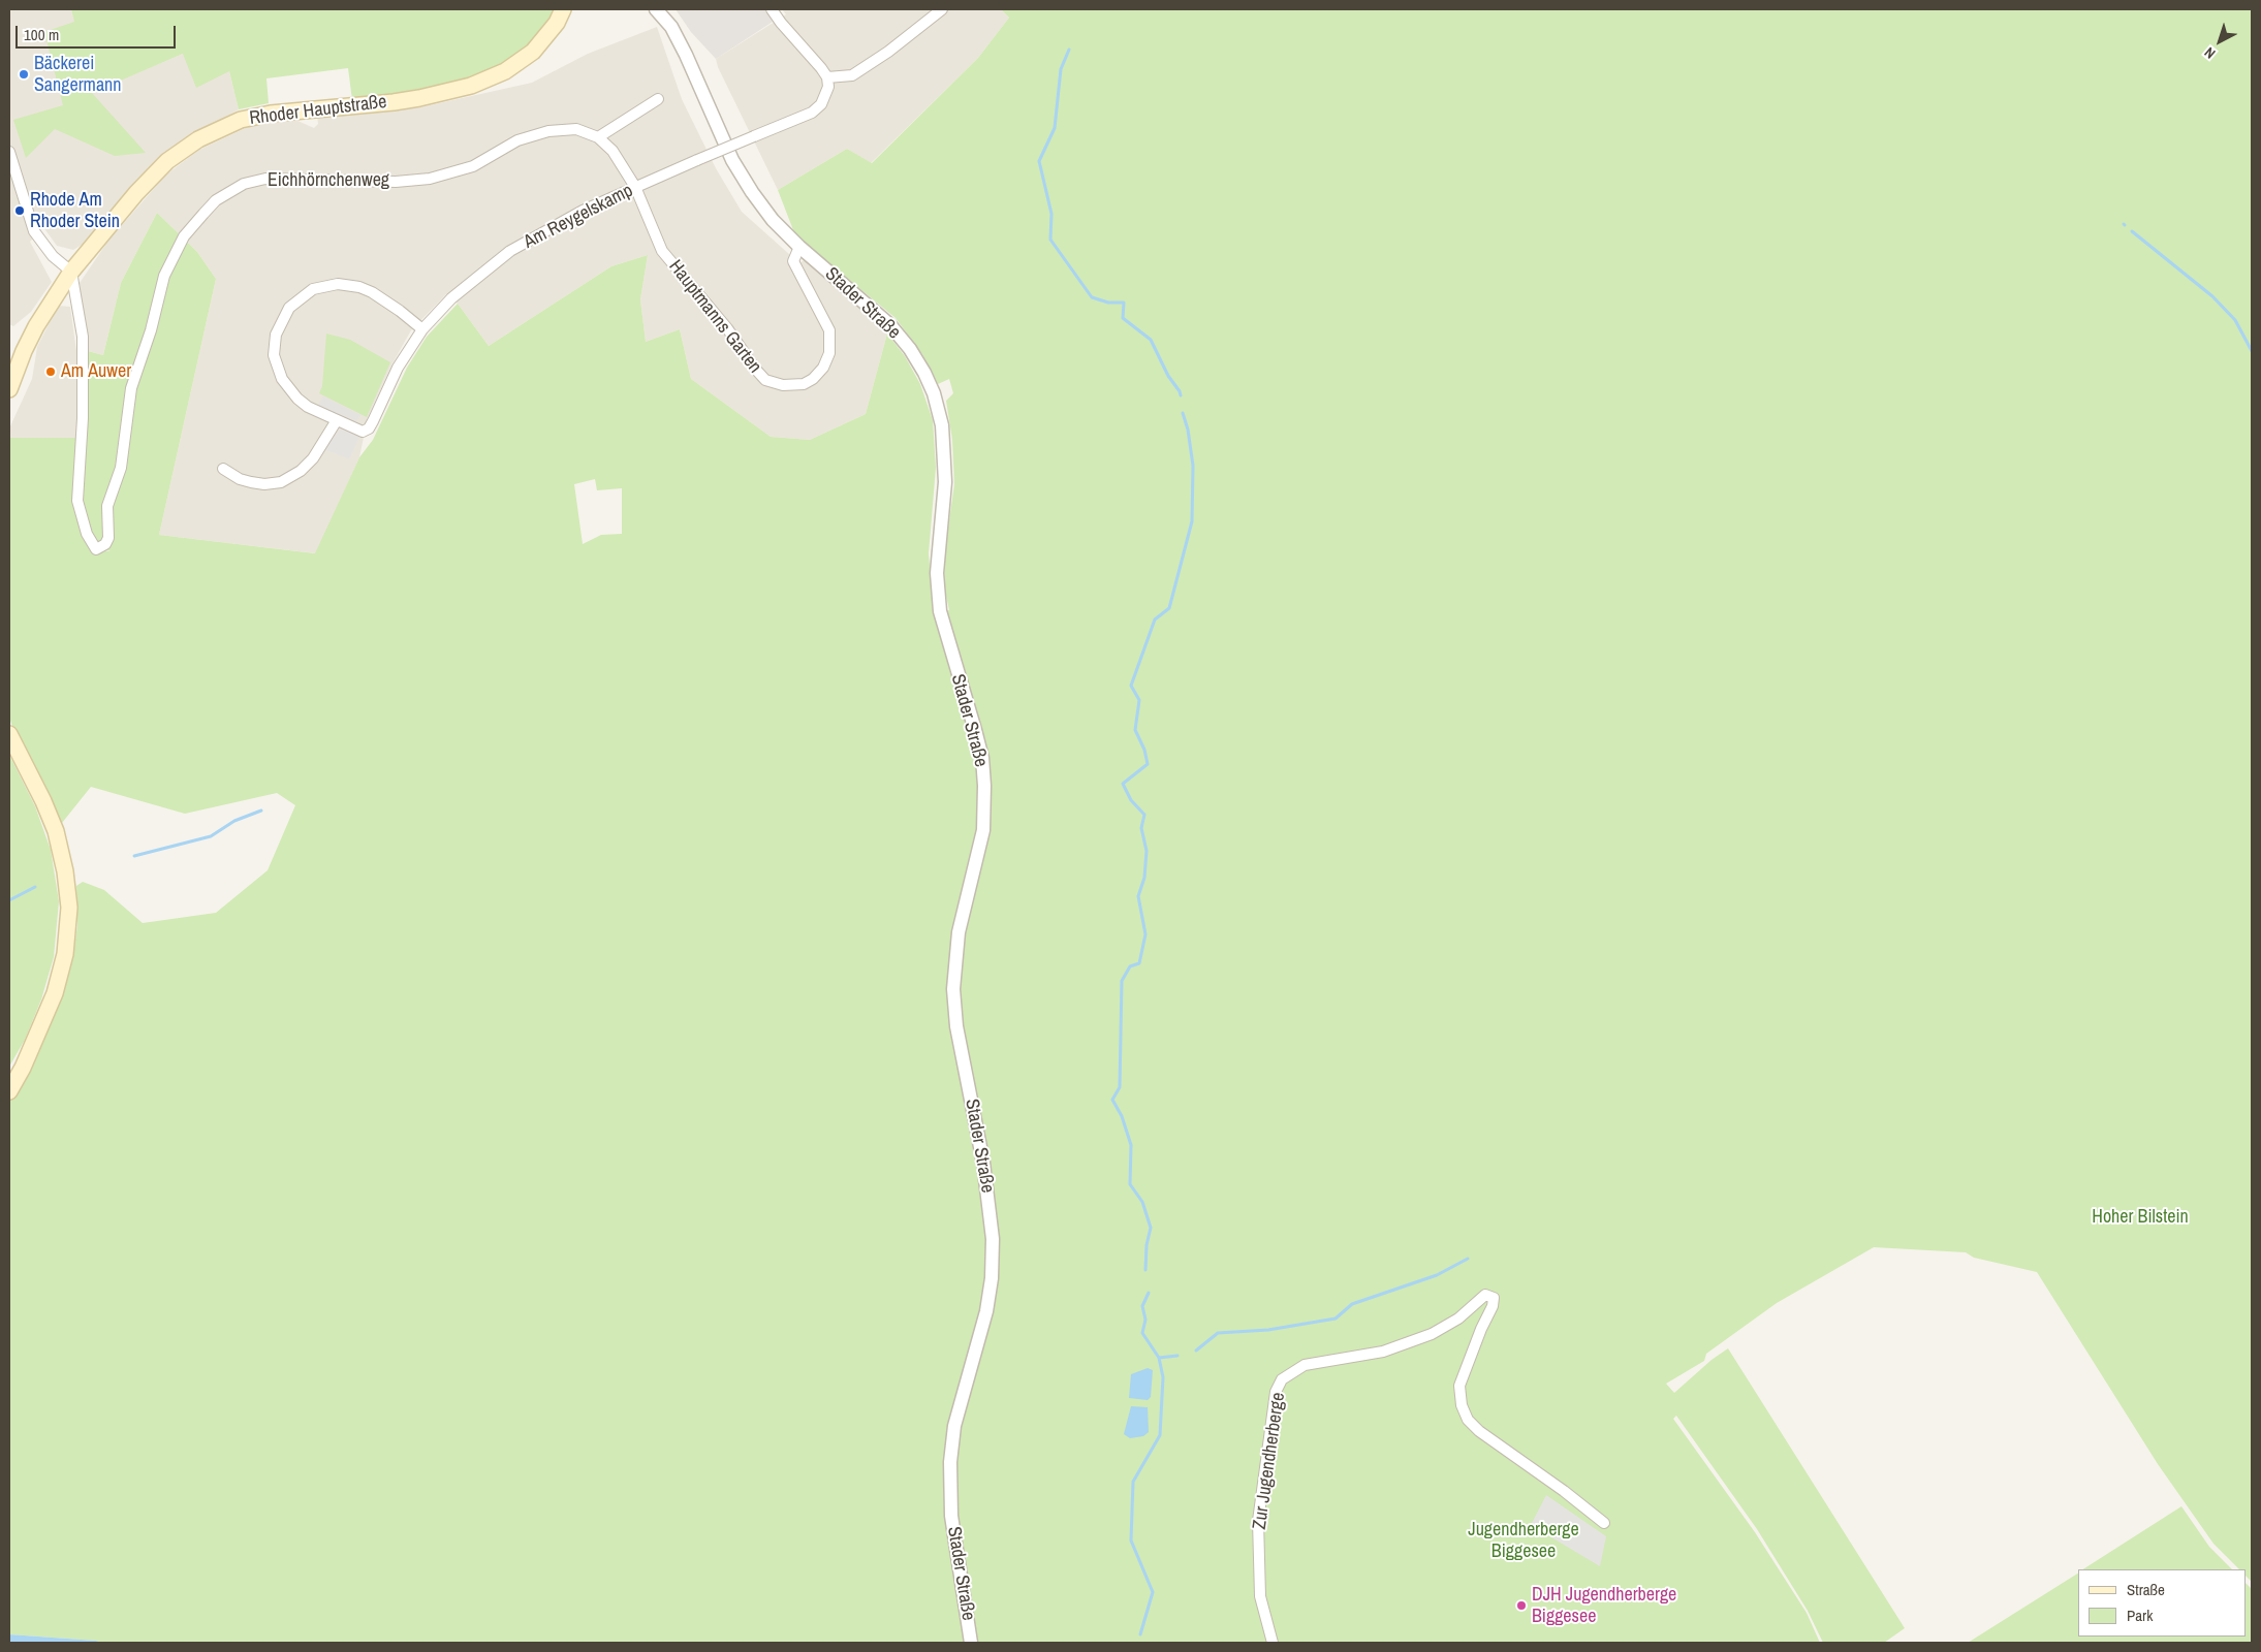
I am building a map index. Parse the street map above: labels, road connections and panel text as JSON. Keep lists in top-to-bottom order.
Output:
{
  "streets": {
    "main road": ["Rhoder Hauptstraße"],
    "street": [
      "Eichhörnchenweg",
      "Am Reygelskamp",
      "Stader Straße",
      "Hauptmanns Garten",
      "Zur Jugendherberge"
    ]
  },
  "crossings": [
    ["Rhoder Hauptstraße", "Eichhörnchenweg"],
    ["Eichhörnchenweg", "Am Reygelskamp"],
    ["Eichhörnchenweg", "Hauptmanns Garten"],
    ["Am Reygelskamp", "Hauptmanns Garten"],
    ["Stader Straße", "Hauptmanns Garten"]
  ],
  "parks": ["Hoher Bilstein", "Jugendherberge Biggesee"],
  "places": [
    "Bäckerei Sangermann",
    "Rhode Am Rhoder Stein",
    "Am Auwer",
    "DJH Jugendherberge Biggesee"
  ],
  "legend": ["Straße", "Park"],
  "scale_bar": "100 m",
  "north": "bottom left"
}
